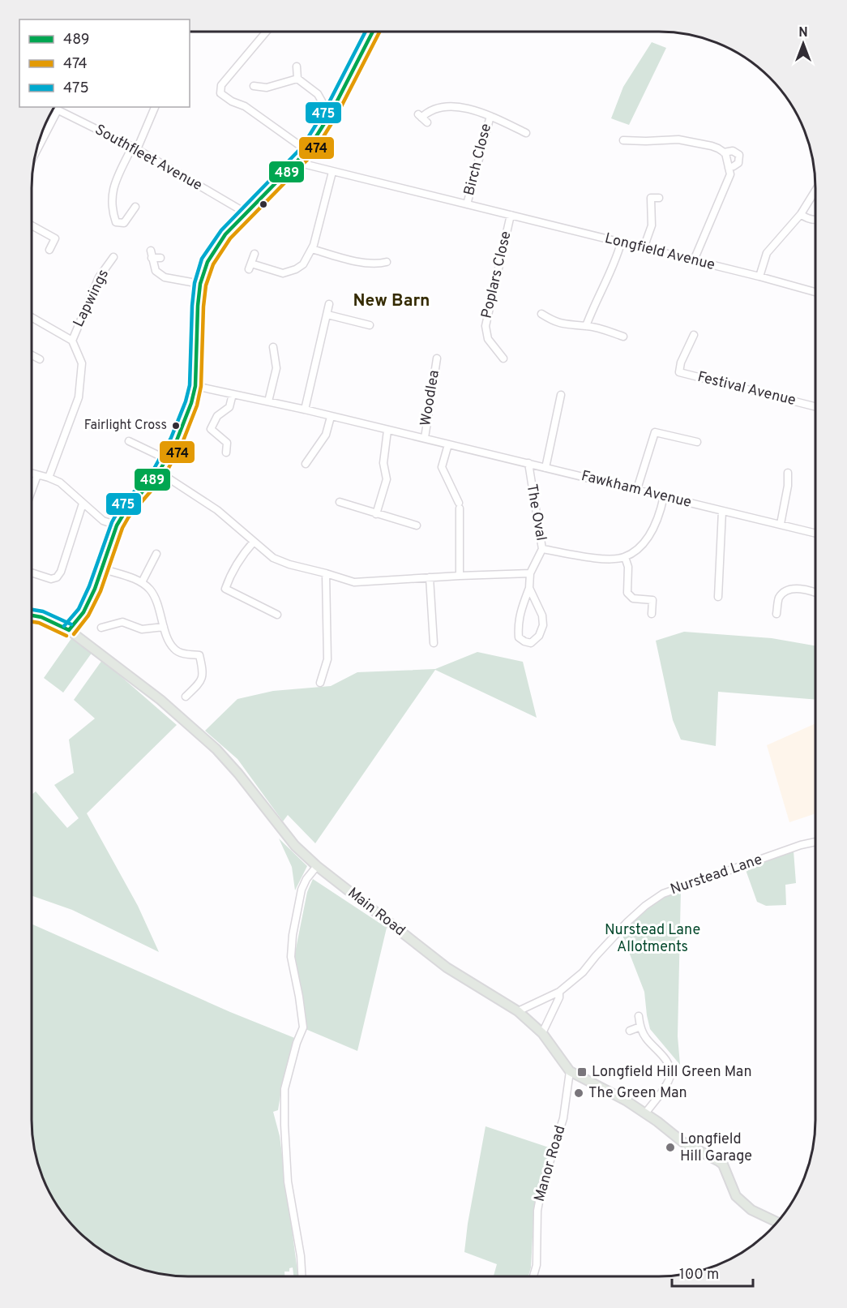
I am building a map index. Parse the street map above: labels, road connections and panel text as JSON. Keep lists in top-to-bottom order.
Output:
{
  "streets": {
    "main road": ["Main Road"],
    "street": [
      "Southfleet Avenue",
      "Birch Close",
      "Longfield Avenue",
      "Poplars Close",
      "Lapwings",
      "Festival Avenue",
      "Woodlea",
      "Fawkham Avenue",
      "The Oval",
      "Nurstead Lane",
      "Manor Road"
    ]
  },
  "crossings": [
    ["Birch Close", "Longfield Avenue"],
    ["Longfield Avenue", "Poplars Close"],
    ["Woodlea", "Fawkham Avenue"],
    ["Fawkham Avenue", "The Oval"],
    ["Nurstead Lane", "Main Road"],
    ["Main Road", "Manor Road"]
  ],
  "districts": ["New Barn"],
  "parks": ["Nurstead Lane Allotments"],
  "places": {
    "other": ["Fairlight Cross", "The Green Man", "Longfield Hill Garage"],
    "transit": ["Longfield Hill Green Man"]
  },
  "lines": ["transit line 489", "transit line 474", "transit line 475"],
  "legend": ["489", "474", "475"],
  "scale_bar": "100 m",
  "north": "top"
}
